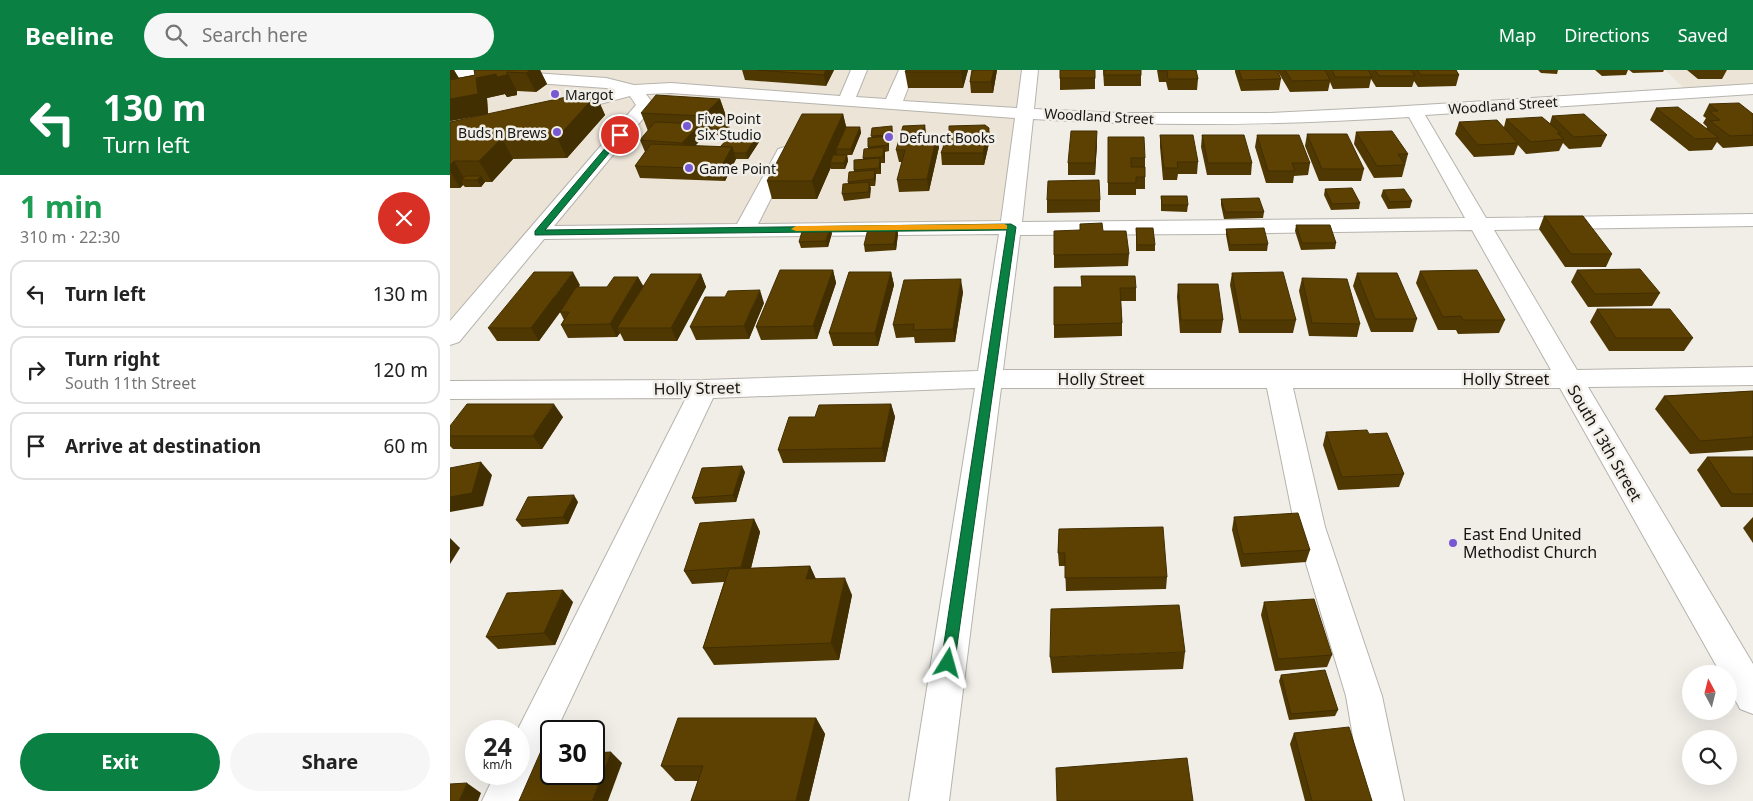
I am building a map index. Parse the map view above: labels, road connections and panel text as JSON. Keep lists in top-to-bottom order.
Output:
{
  "streets": {
    "street": ["Woodland Street", "Holly Street", "South 13th Street"]
  },
  "crossings": [
    ["Woodland Street", "South 13th Street"],
    ["Holly Street", "South 13th Street"]
  ],
  "places": [
    "Margot",
    "Five Point Six Studio",
    "Buds n Brews",
    "Defunct Books",
    "Game Point",
    "East End United Methodist Church"
  ],
  "north": "top",
  "page": {
    "header": "Beeline",
    "search": "Search here",
    "nav": ["Map", "Directions", "Saved"],
    "turn": ["130 m", "Turn left"],
    "heading": ["1 min", "310 m · 22:30"],
    "list": [
      {
        "name": "Turn left",
        "value": "130 m"
      },
      {
        "name": "Turn right",
        "note": "South 11th Street",
        "value": "120 m"
      },
      {
        "name": "Arrive at destination",
        "value": "60 m"
      }
    ],
    "speed": "24 km/h",
    "limit": "30",
    "buttons": ["Exit", "Share"]
  }
}
